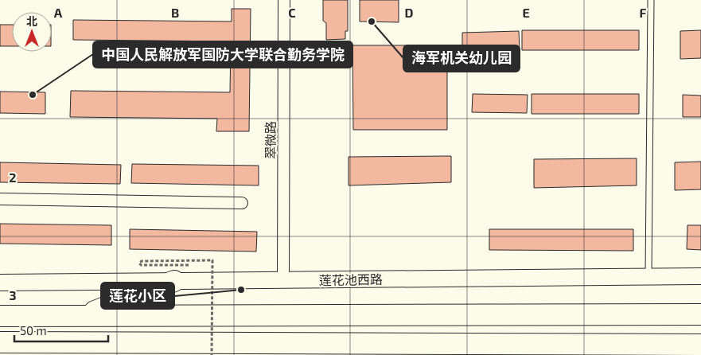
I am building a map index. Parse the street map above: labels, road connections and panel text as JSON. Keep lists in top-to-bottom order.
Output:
{
  "streets": {
    "street": ["翠微路", "莲花池西路"]
  },
  "crossings": [
    ["翠微路", "莲花池西路"]
  ],
  "places": ["海军机关幼儿园", "中国人民解放军国防大学联合勤务学院", "莲花小区"],
  "scale_bar": "50 m",
  "north": "top",
  "grid": {
    "columns": [
      "A",
      "B",
      "C",
      "D",
      "E",
      "F"
    ],
    "rows": ["2", "3"]
  }
}
